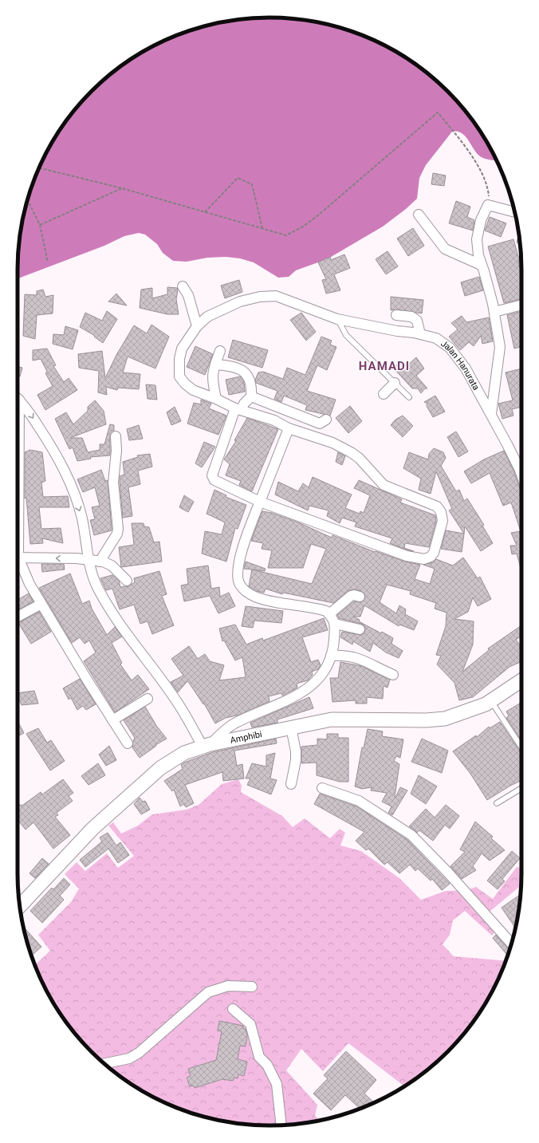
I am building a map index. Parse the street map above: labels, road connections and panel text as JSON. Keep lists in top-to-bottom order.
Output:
{
  "streets": {
    "main road": ["Amphibi"],
    "street": ["Jalan Hanurata"]
  },
  "districts": ["HAMADI"]
}
